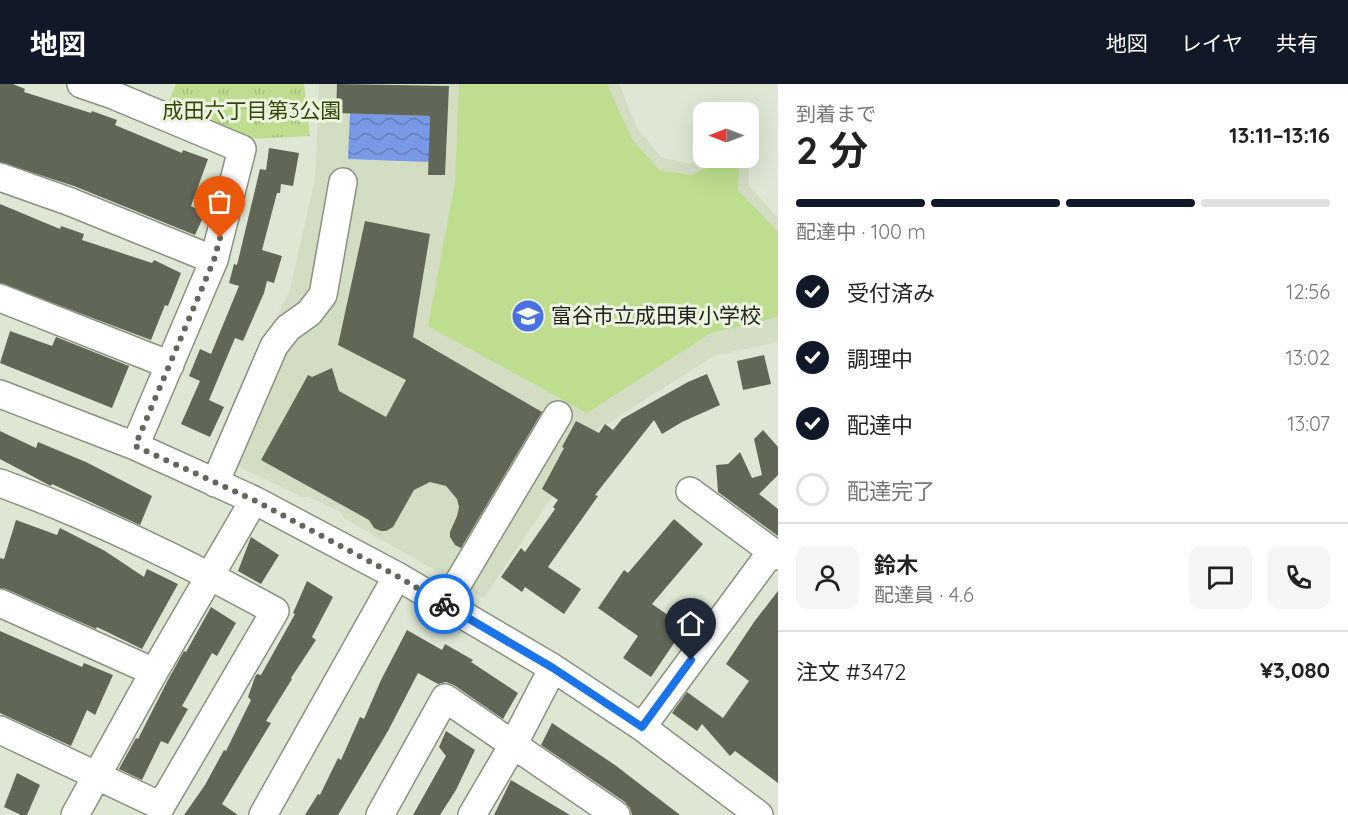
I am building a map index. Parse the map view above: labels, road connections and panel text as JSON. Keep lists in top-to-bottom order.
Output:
{
  "parks": ["成田六丁目第3公園"],
  "places": {
    "school or university": ["富谷市立成田東小学校"]
  },
  "north": "left",
  "page": {
    "header": "地図",
    "nav": ["地図", "レイヤ", "共有"],
    "heading": ["2 分", "到着まで", "13:11–13:16"],
    "panel": [
      "鈴木",
      "配達員 · 4.6",
      "注文 #3472",
      "¥3,080"
    ],
    "bar": "配達中 · 100 m",
    "list": [
      ["受付済み", "12:56"],
      ["調理中", "13:02"],
      ["配達中", "13:07"],
      "配達完了"
    ]
  }
}
